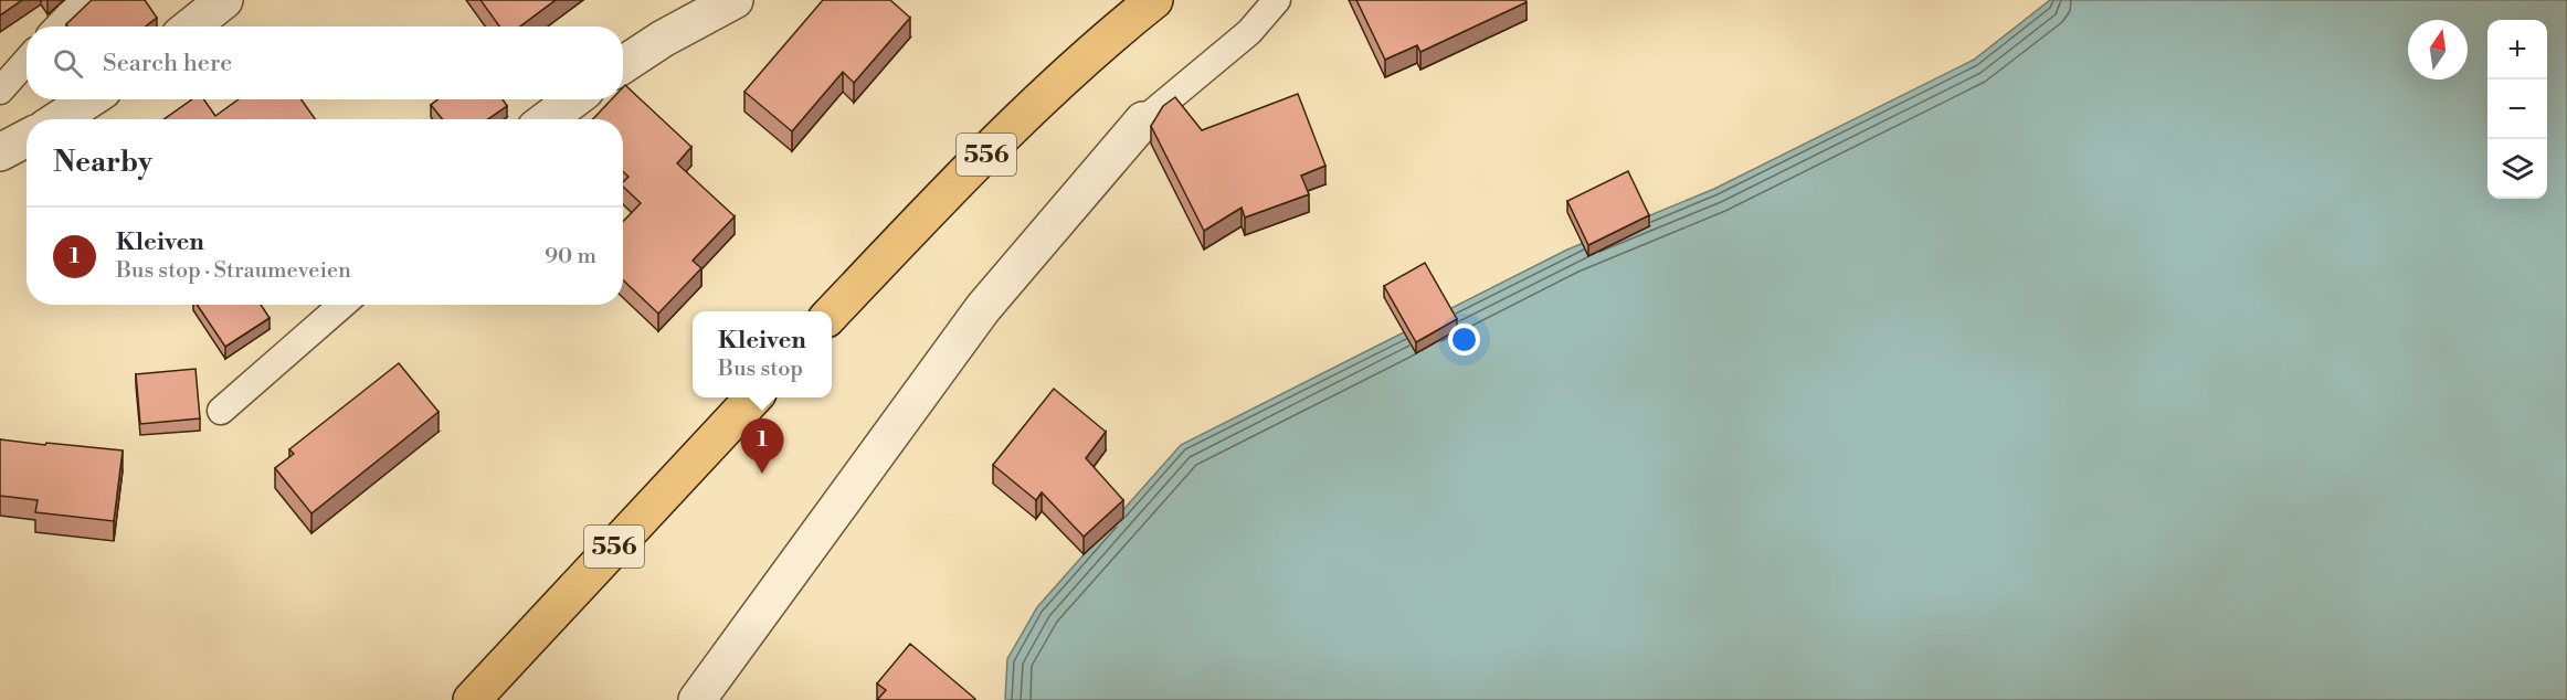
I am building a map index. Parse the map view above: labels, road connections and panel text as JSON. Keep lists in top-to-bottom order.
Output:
{
  "streets": {
    "main road": ["556"]
  },
  "north": "top",
  "page": {
    "map_buttons": ["+", "−"],
    "search": "Search here",
    "heading": "Nearby",
    "list": [
      {
        "mark": "1",
        "name": "Kleiven",
        "note": "Bus stop · Straumeveien",
        "value": "90 m"
      }
    ],
    "popup": ["Kleiven", "Bus stop"],
    "pins": "1"
  }
}
